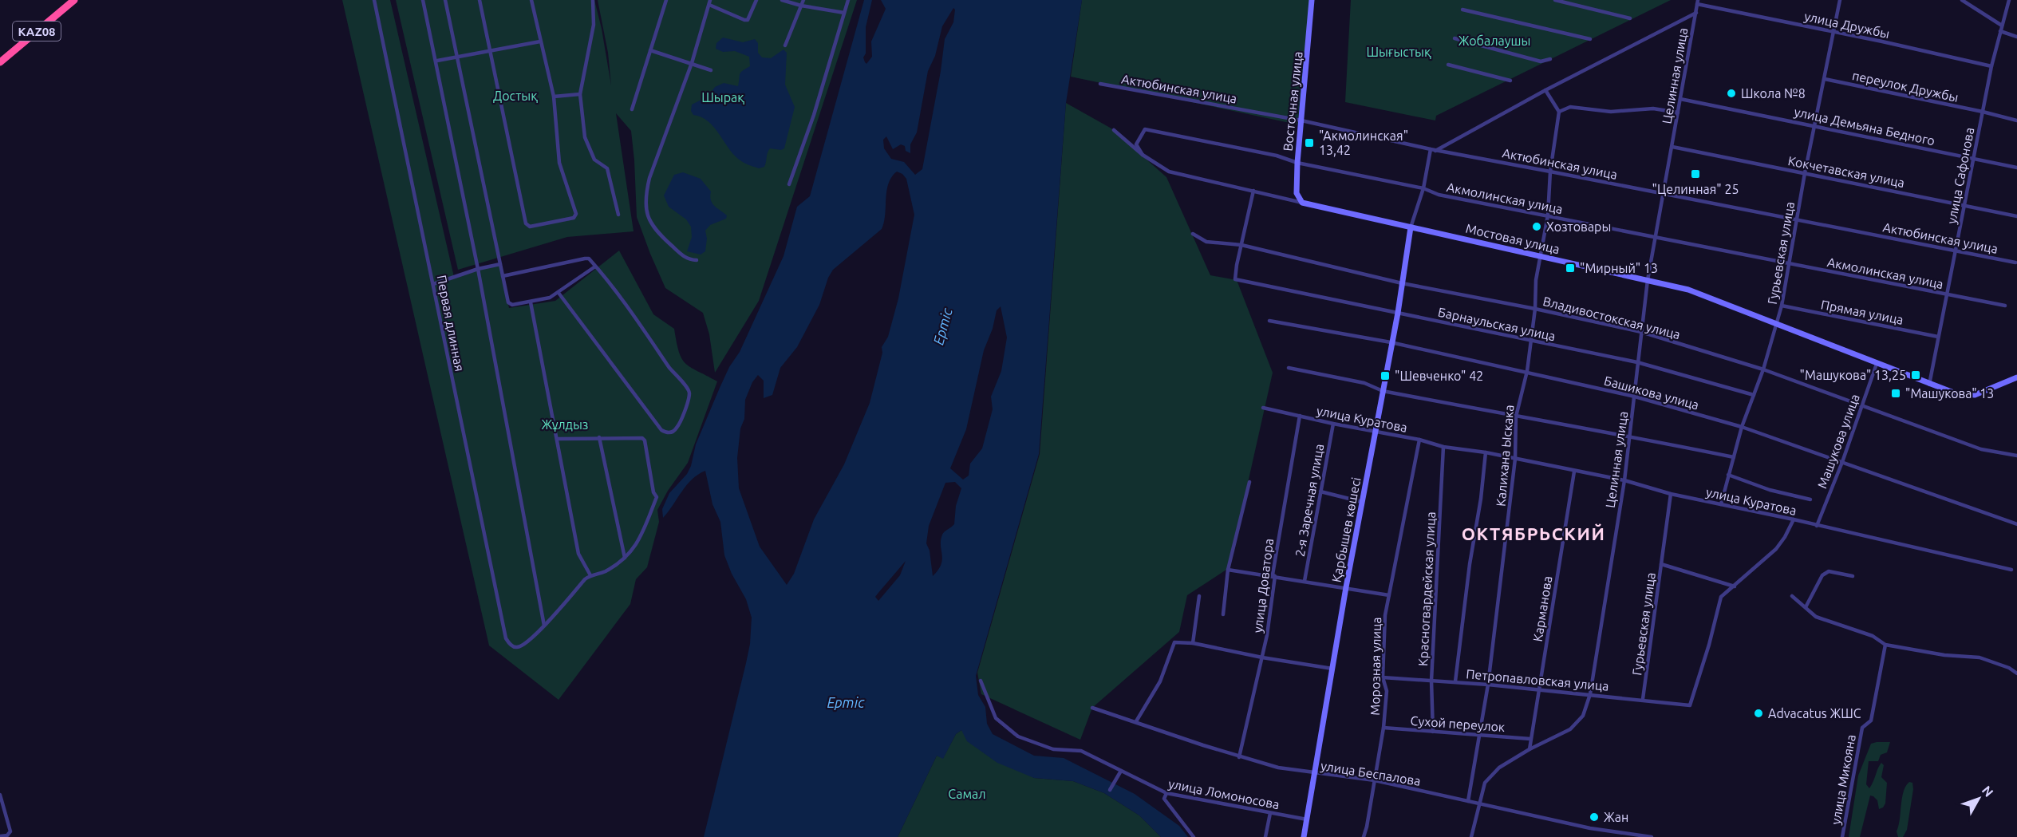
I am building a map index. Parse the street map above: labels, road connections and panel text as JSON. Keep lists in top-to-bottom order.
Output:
{
  "streets": {
    "highway": ["KAZ08"],
    "main road": ["Восточная улица", "Мостовая улица", "Қарбышев көшесі"],
    "street": [
      "улица Дружбы",
      "Целинная улица",
      "переулок Дружбы",
      "Актюбинская улица",
      "улица Демьяна Бедного",
      "Кокчетавская улица",
      "улица Сафонова",
      "Акмолинская улица",
      "Гурьевская улица",
      "Прямая улица",
      "Владивостокская улица",
      "Первая длинная",
      "Барнаульская улица",
      "Башикова улица",
      "улица Куратова",
      "Машукова улица",
      "Калихана Ыскака",
      "2-я Заречная улица",
      "улица Доватора",
      "Красногвардейская улица",
      "Карманова",
      "Морозная улица",
      "Петропавловская улица",
      "Сухой переулок",
      "улица Беспалова",
      "улица Микояна",
      "улица Ломоносова"
    ]
  },
  "crossings": [
    ["улица Дружбы", "Целинная улица"],
    ["улица Дружбы", "улица Сафонова"],
    ["улица Дружбы", "Гурьевская улица"],
    ["Целинная улица", "Актюбинская улица"],
    ["Целинная улица", "улица Демьяна Бедного"],
    ["Целинная улица", "Кокчетавская улица"],
    ["Целинная улица", "Акмолинская улица"],
    ["Целинная улица", "Мостовая улица"],
    ["Целинная улица", "Владивостокская улица"],
    ["Целинная улица", "Барнаульская улица"],
    ["Целинная улица", "Башикова улица"],
    ["Целинная улица", "улица Куратова"],
    ["Целинная улица", "Карманова"],
    ["Целинная улица", "Петропавловская улица"],
    ["Целинная улица", "улица Беспалова"],
    ["переулок Дружбы", "улица Сафонова"],
    ["переулок Дружбы", "Гурьевская улица"],
    ["Актюбинская улица", "Восточная улица"],
    ["Актюбинская улица", "улица Сафонова"],
    ["Актюбинская улица", "Гурьевская улица"],
    ["Актюбинская улица", "Калихана Ыскака"],
    ["Восточная улица", "Акмолинская улица"],
    ["Восточная улица", "Мостовая улица"],
    ["улица Демьяна Бедного", "улица Сафонова"],
    ["улица Демьяна Бедного", "Гурьевская улица"],
    ["Кокчетавская улица", "улица Сафонова"],
    ["Кокчетавская улица", "Гурьевская улица"],
    ["улица Сафонова", "Акмолинская улица"],
    ["улица Сафонова", "Мостовая улица"],
    ["улица Сафонова", "Прямая улица"],
    ["Акмолинская улица", "Мостовая улица"],
    ["Акмолинская улица", "Гурьевская улица"],
    ["Акмолинская улица", "Калихана Ыскака"],
    ["Мостовая улица", "Гурьевская улица"],
    ["Мостовая улица", "Машукова улица"],
    ["Мостовая улица", "Калихана Ыскака"],
    ["Мостовая улица", "Қарбышев көшесі"],
    ["Гурьевская улица", "Прямая улица"],
    ["Гурьевская улица", "Владивостокская улица"],
    ["Гурьевская улица", "Барнаульская улица"],
    ["Гурьевская улица", "Башикова улица"],
    ["Гурьевская улица", "улица Куратова"],
    ["Гурьевская улица", "Петропавловская улица"],
    ["Владивостокская улица", "Барнаульская улица"],
    ["Владивостокская улица", "Машукова улица"],
    ["Владивостокская улица", "Калихана Ыскака"],
    ["Владивостокская улица", "Қарбышев көшесі"],
    ["Барнаульская улица", "Калихана Ыскака"],
    ["Барнаульская улица", "Қарбышев көшесі"],
    ["Башикова улица", "Машукова улица"],
    ["Башикова улица", "Калихана Ыскака"],
    ["Башикова улица", "Қарбышев көшесі"],
    ["улица Куратова", "Машукова улица"],
    ["улица Куратова", "Калихана Ыскака"],
    ["улица Куратова", "2-я Заречная улица"],
    ["улица Куратова", "Қарбышев көшесі"],
    ["улица Куратова", "улица Доватора"],
    ["улица Куратова", "Красногвардейская улица"],
    ["улица Куратова", "Карманова"],
    ["улица Куратова", "Морозная улица"],
    ["Калихана Ыскака", "Петропавловская улица"],
    ["Калихана Ыскака", "Сухой переулок"],
    ["Калихана Ыскака", "улица Беспалова"],
    ["Қарбышев көшесі", "улица Беспалова"],
    ["Қарбышев көшесі", "улица Ломоносова"],
    ["улица Доватора", "улица Беспалова"],
    ["Красногвардейская улица", "Петропавловская улица"],
    ["Красногвардейская улица", "Сухой переулок"],
    ["Карманова", "Петропавловская улица"],
    ["Карманова", "Сухой переулок"],
    ["Морозная улица", "Петропавловская улица"],
    ["Морозная улица", "Сухой переулок"],
    ["Морозная улица", "улица Беспалова"]
  ],
  "districts": ["ОКТЯБРЬСКИЙ"],
  "water": ["Ертіс"],
  "parks": [
    "Жобалаушы",
    "Шығыстық",
    "Достық",
    "Шырақ",
    "Жұлдыз",
    "Самал"
  ],
  "places": {
    "other": [
      "Школа №8",
      "Хозтовары",
      "Advacatus ЖШС",
      "Жан"
    ],
    "transit": [
      "\"Акмолинская\" 13,42",
      "\"Целинная\" 25",
      "\"Мирный\" 13",
      "\"Машукова\" 13,25",
      "\"Шевченко\" 42",
      "\"Машукова\" 13"
    ]
  },
  "north": "top right"
}
